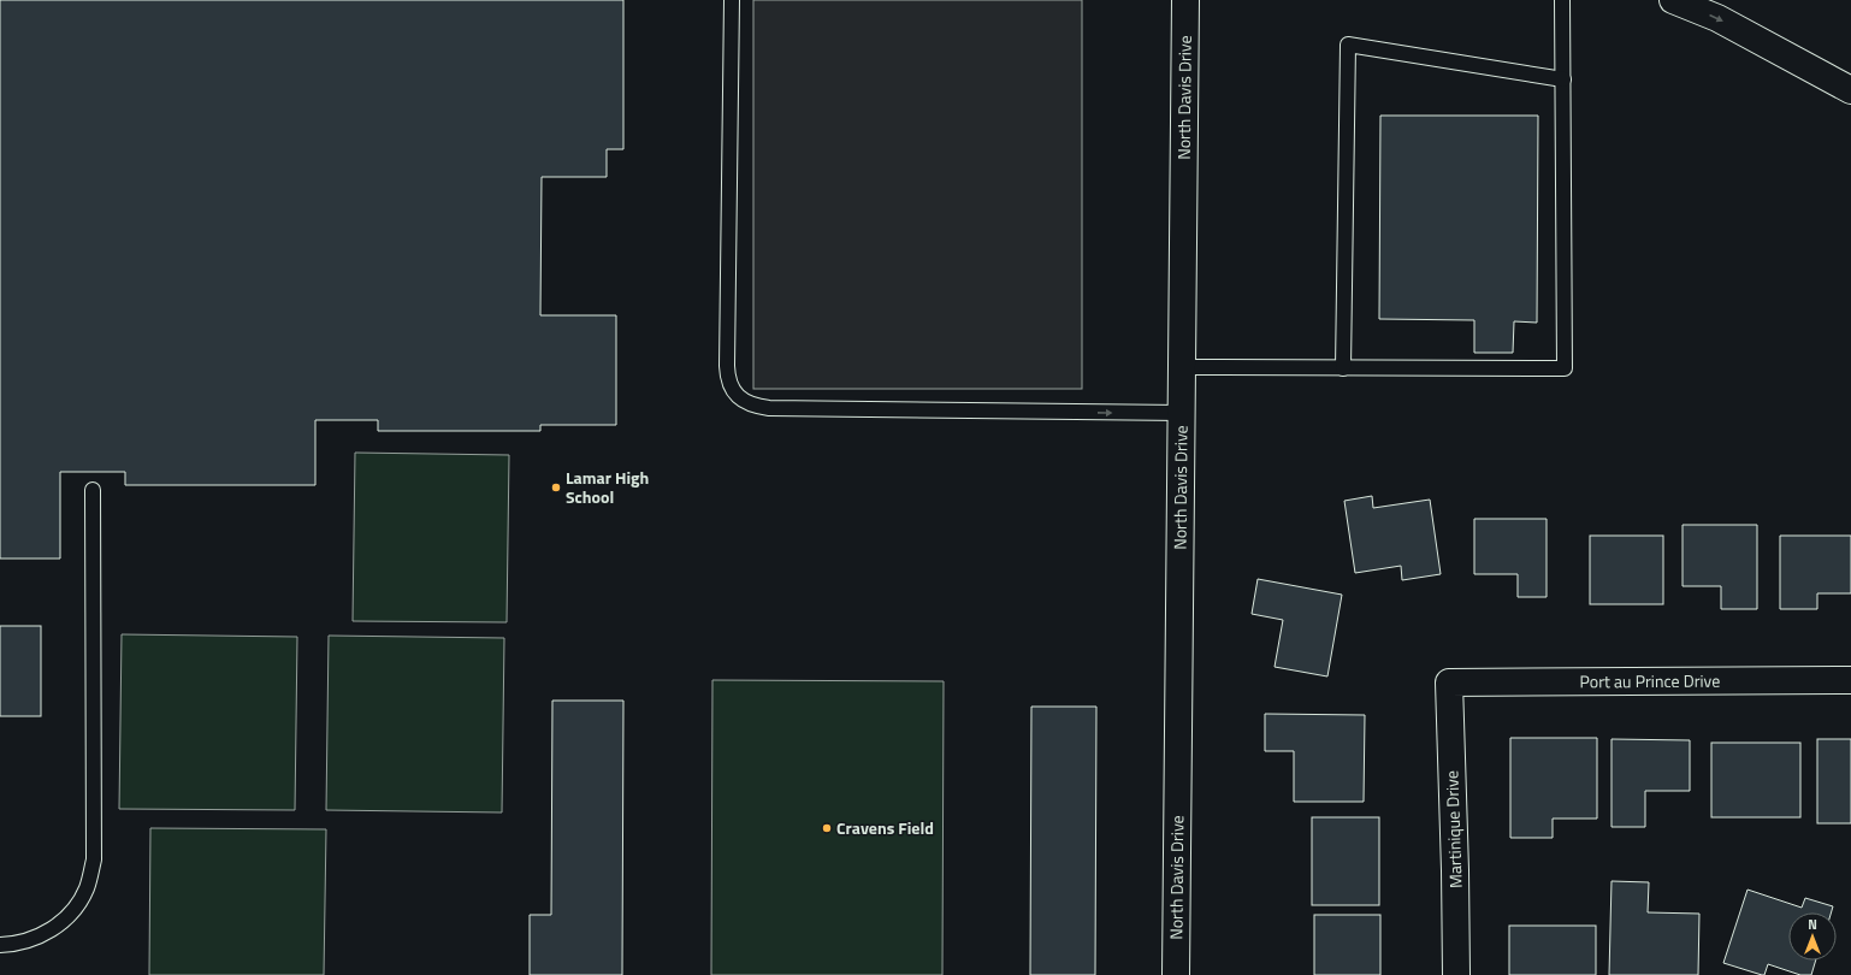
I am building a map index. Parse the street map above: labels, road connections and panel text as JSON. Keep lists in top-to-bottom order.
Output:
{
  "streets": {
    "street": ["North Davis Drive", "Port au Prince Drive", "Martinique Drive"]
  },
  "crossings": [
    ["Port au Prince Drive", "Martinique Drive"]
  ],
  "places": ["Lamar High School", "Cravens Field"],
  "north": "top"
}
